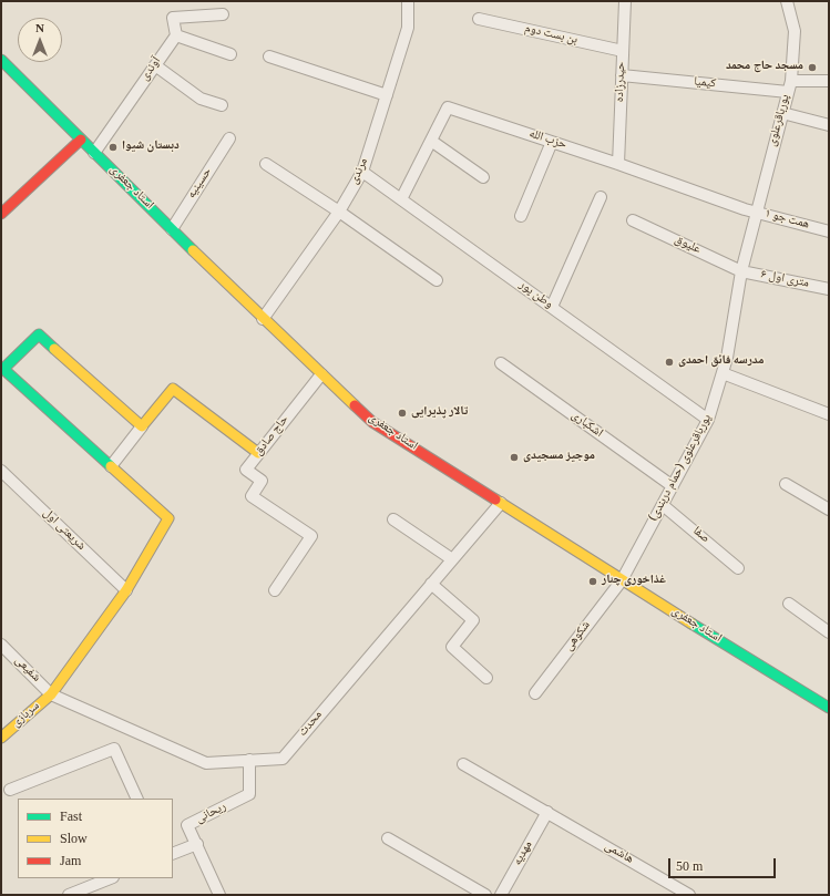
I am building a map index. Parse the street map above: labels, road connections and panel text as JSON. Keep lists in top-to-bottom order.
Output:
{
  "streets": {
    "main road": ["استاد جعفری", "سربازی"],
    "street": [
      "بن بست دوم",
      "آوندی",
      "حیدرزاده",
      "کیمیا",
      "پورباقرعلوی",
      "حزب الله",
      "مرندی",
      "حسینیه",
      "همت جو ۱",
      "علیوق",
      "۶ متری اول",
      "وطن پور",
      "اشکباری",
      "حاج صادق",
      "پورباقرعلوی (حمام دربندی)",
      "شریعتی اول",
      "صفا",
      "شکوهی",
      "شفیعی",
      "محدث",
      "ریحانی",
      "مهدیه",
      "هاشمی"
    ]
  },
  "crossings": [
    ["بن بست دوم", "حیدرزاده"],
    ["آوندی", "استاد جعفری"],
    ["حیدرزاده", "کیمیا"],
    ["حیدرزاده", "حزب الله"],
    ["کیمیا", "پورباقرعلوی"],
    ["پورباقرعلوی", "همت جو ۱"],
    ["پورباقرعلوی", "علیوق"],
    ["پورباقرعلوی", "۶ متری اول"],
    ["پورباقرعلوی", "پورباقرعلوی (حمام دربندی)"],
    ["حزب الله", "همت جو ۱"],
    ["حزب الله", "وطن پور"],
    ["مرندی", "استاد جعفری"],
    ["مرندی", "وطن پور"],
    ["حسینیه", "استاد جعفری"],
    ["استاد جعفری", "حاج صادق"],
    ["استاد جعفری", "پورباقرعلوی (حمام دربندی)"],
    ["استاد جعفری", "شکوهی"],
    ["استاد جعفری", "محدث"],
    ["علیوق", "۶ متری اول"],
    ["علیوق", "پورباقرعلوی (حمام دربندی)"],
    ["۶ متری اول", "پورباقرعلوی (حمام دربندی)"],
    ["وطن پور", "پورباقرعلوی (حمام دربندی)"],
    ["اشکباری", "پورباقرعلوی (حمام دربندی)"],
    ["پورباقرعلوی (حمام دربندی)", "صفا"],
    ["پورباقرعلوی (حمام دربندی)", "شکوهی"],
    ["شریعتی اول", "سربازی"],
    ["شفیعی", "سربازی"],
    ["شفیعی", "محدث"],
    ["سربازی", "محدث"],
    ["محدث", "ریحانی"],
    ["مهدیه", "هاشمی"]
  ],
  "places": [
    "مسجد حاج محمد",
    "دبستان شیوا",
    "مدرسه فائق احمدی",
    "تالار پذیرایی",
    "موجیز مسجیدی",
    "غذاخوری چنار"
  ],
  "legend": ["Fast", "Slow", "Jam"],
  "scale_bar": "50 m",
  "north": "top"
}
